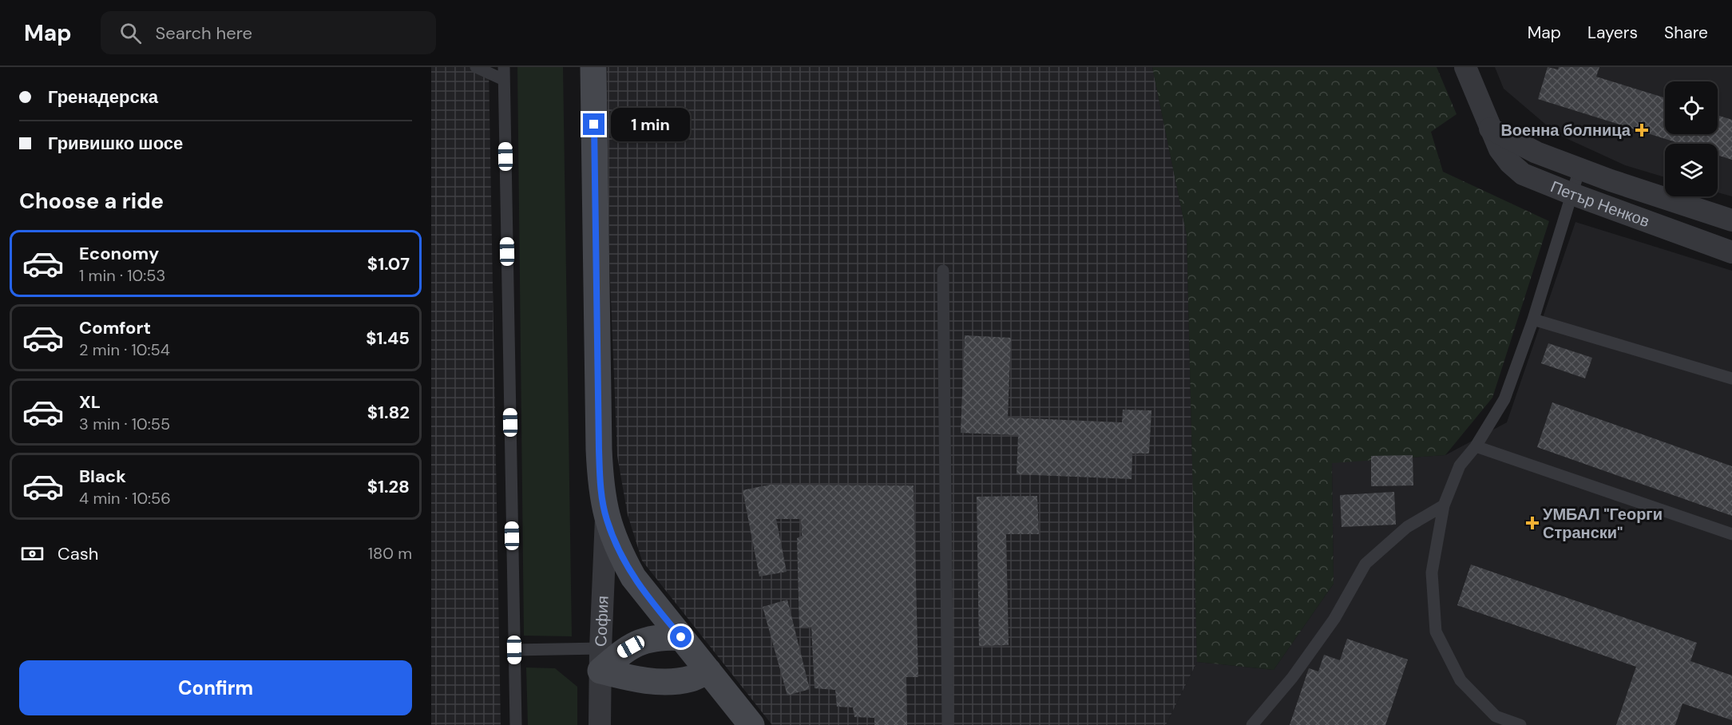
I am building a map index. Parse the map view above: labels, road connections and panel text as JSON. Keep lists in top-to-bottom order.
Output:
{
  "streets": {
    "street": ["Петър Ненков", "София"]
  },
  "places": {
    "health": ["Военна болница", "УМБАЛ \"Георги Странски\""]
  },
  "page": {
    "header": "Map",
    "search": "Search here",
    "nav": ["Map", "Layers", "Share"],
    "banner": ["Гренадерска", "Гривишко шосе"],
    "bubble": "1 min",
    "heading": "Choose a ride",
    "list": [
      {
        "name": "Economy",
        "note": "1 min · 10:53",
        "value": "$1.07"
      },
      {
        "name": "Comfort",
        "note": "2 min · 10:54",
        "value": "$1.45"
      },
      {
        "name": "XL",
        "note": "3 min · 10:55",
        "value": "$1.82"
      },
      {
        "name": "Black",
        "note": "4 min · 10:56",
        "value": "$1.28"
      }
    ],
    "pay": ["Cash", "180 m"],
    "buttons": "Confirm"
  }
}
